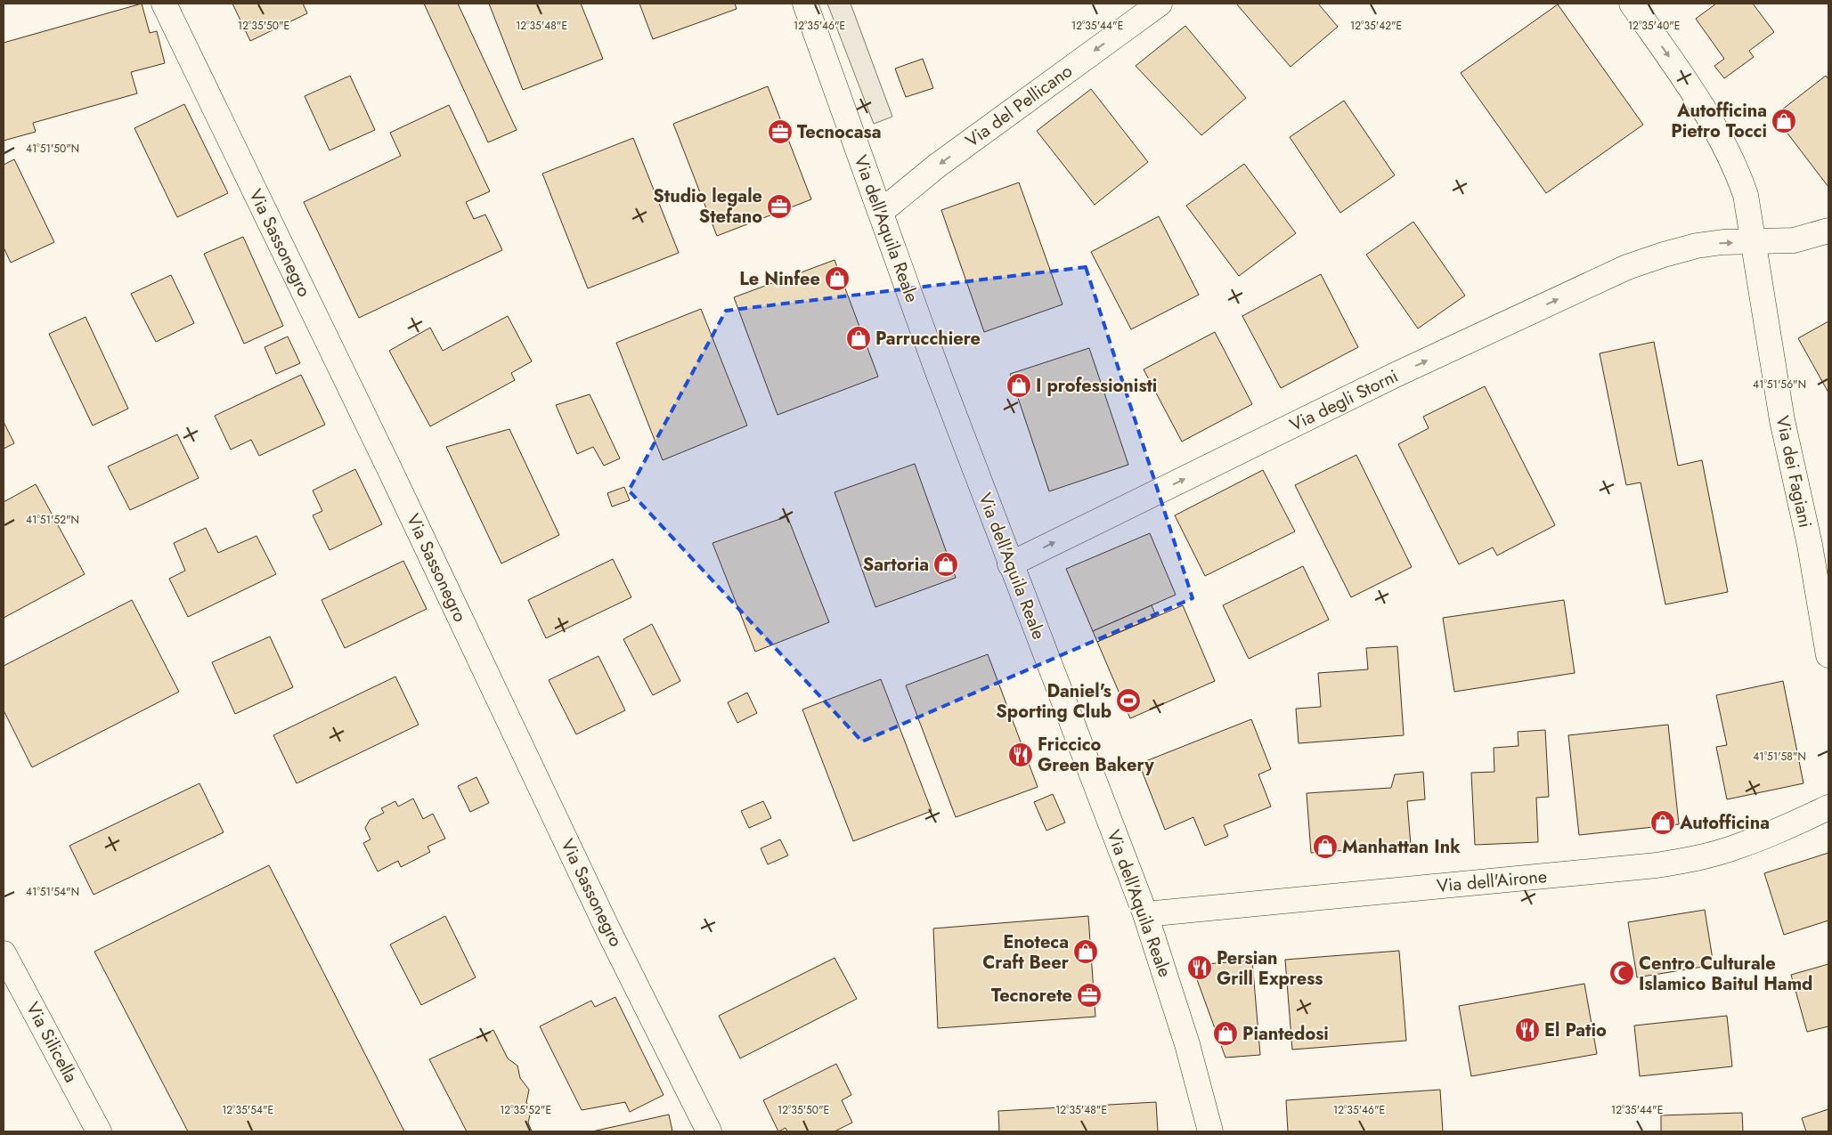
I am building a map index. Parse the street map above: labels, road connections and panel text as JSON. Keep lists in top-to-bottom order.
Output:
{
  "streets": {
    "street": [
      "Via del Pellicano",
      "Via dell'Aquila Reale",
      "Via Sassonegro",
      "Via degli Storni",
      "Via dei Fagiani",
      "Via dell'Airone",
      "Via Silicella"
    ]
  },
  "crossings": [
    ["Via del Pellicano", "Via dell'Aquila Reale"],
    ["Via dell'Aquila Reale", "Via degli Storni"],
    ["Via dell'Aquila Reale", "Via dell'Airone"],
    ["Via degli Storni", "Via dei Fagiani"]
  ],
  "one_way": ["Via del Pellicano", "Via degli Storni", "Via dei Fagiani"],
  "places": {
    "shop": [
      "Autofficina Pietro Tocci",
      "Le Ninfee",
      "Parrucchiere",
      "I professionisti",
      "Sartoria",
      "Autofficina",
      "Manhattan Ink",
      "Enoteca Craft Beer",
      "Piantedosi"
    ],
    "office": ["Tecnocasa", "Studio legale Stefano", "Tecnorete"],
    "sports": ["Daniel's Sporting Club"],
    "restaurant": ["Friccico Green Bakery", "Persian Grill Express", "El Patio"],
    "mosque": ["Centro Culturale Islamico Baitul Hamd"]
  },
  "coordinates": [
    "12°35'50\"E",
    "12°35'48\"E",
    "12°35'46\"E",
    "12°35'44\"E",
    "12°35'40\"E",
    "12°35'42\"E",
    "41°51'50\"N",
    "41°51'56\"N",
    "41°51'52\"N",
    "41°51'58\"N",
    "41°51'54\"N",
    "12°35'54\"E",
    "12°35'52\"E"
  ]
}
